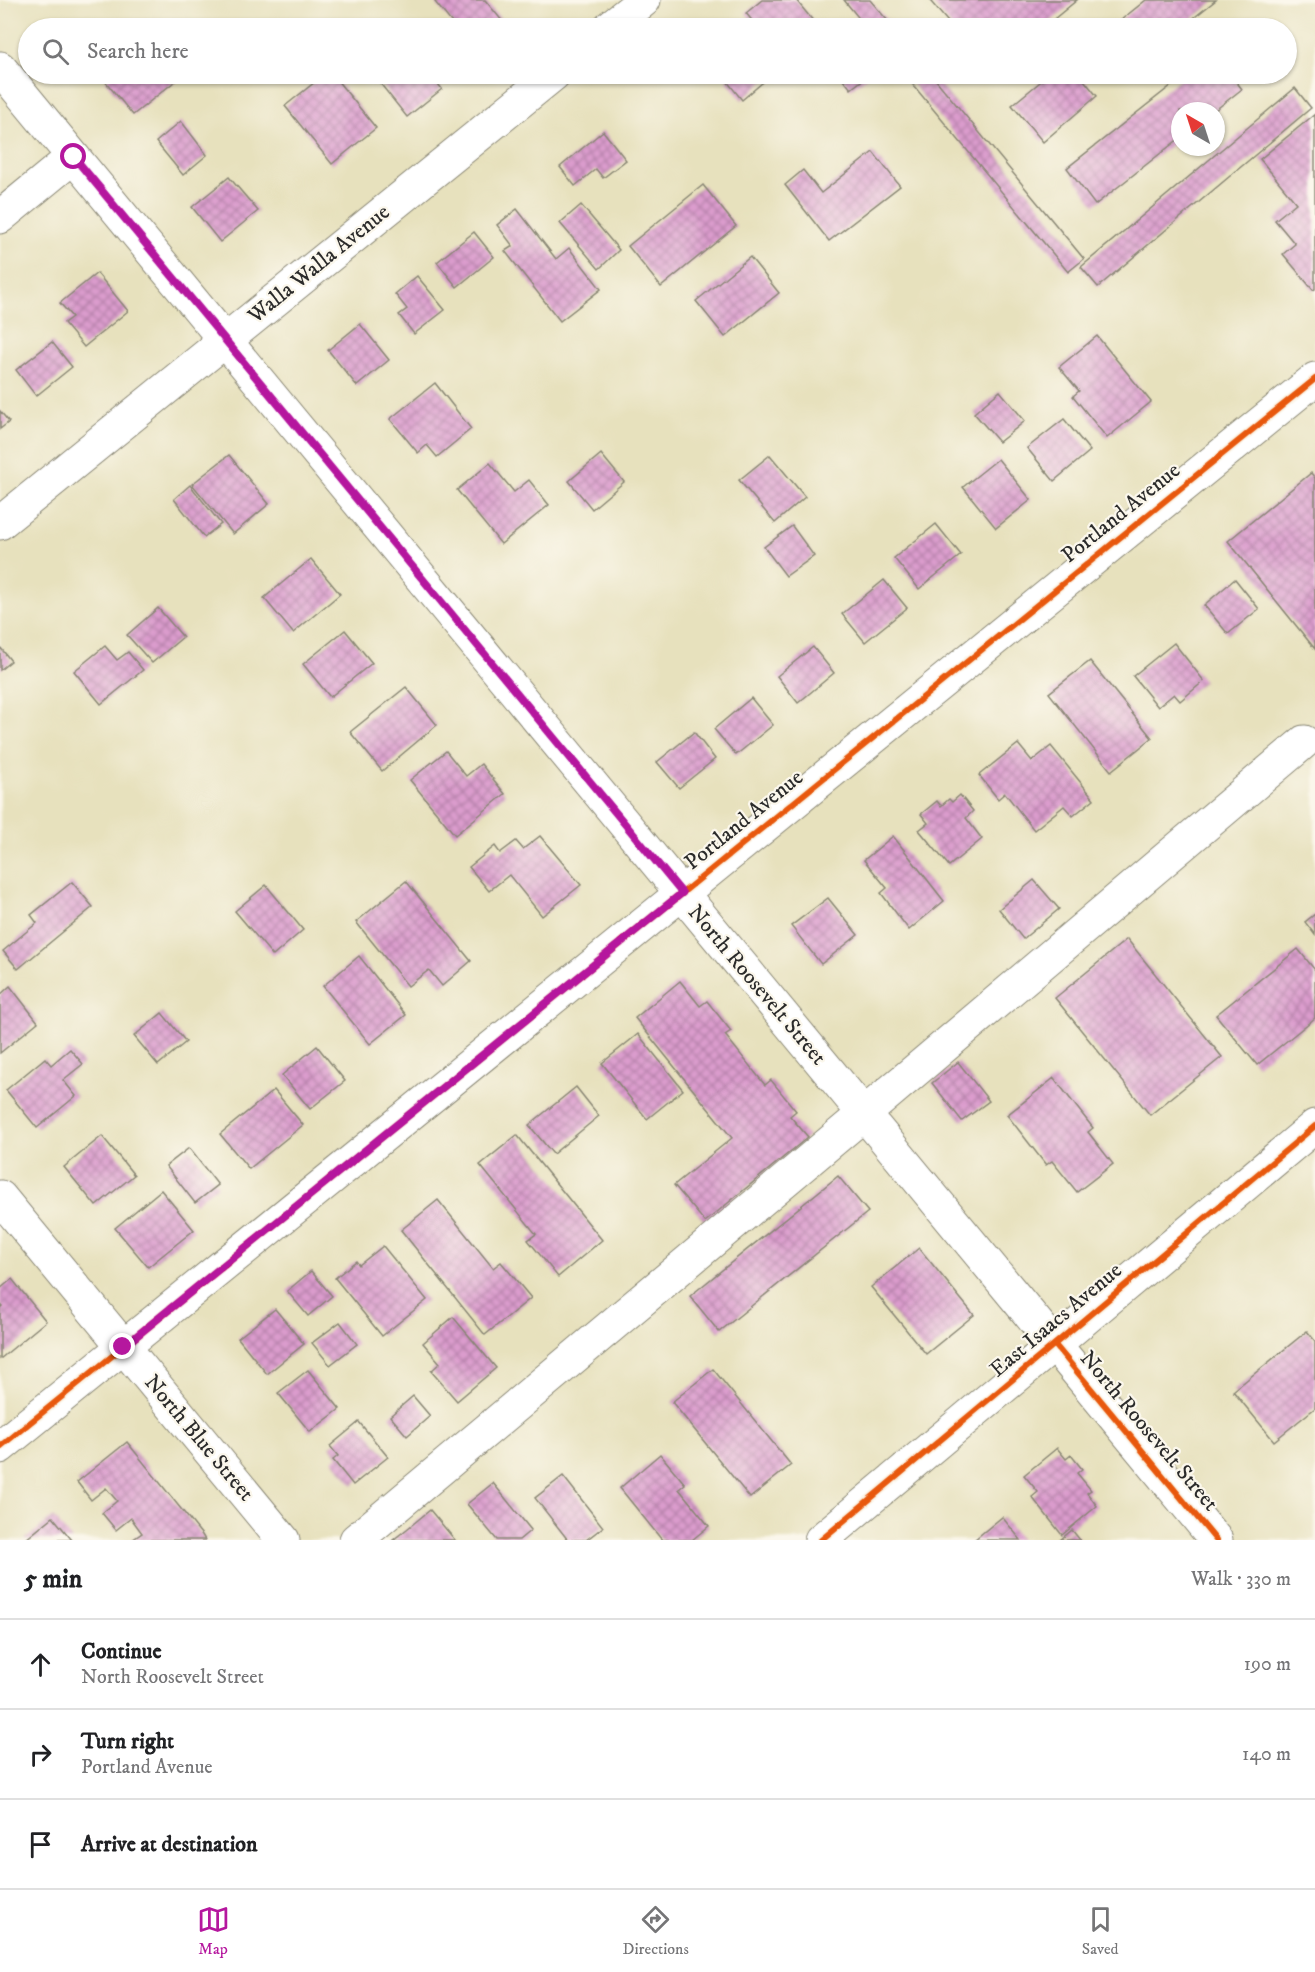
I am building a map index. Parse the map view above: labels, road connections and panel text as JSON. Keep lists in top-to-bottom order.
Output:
{
  "streets": {
    "street": [
      "Walla Walla Avenue",
      "Portland Avenue",
      "North Roosevelt Street",
      "East Isaacs Avenue",
      "North Blue Street"
    ]
  },
  "crossings": [
    ["Walla Walla Avenue", "North Roosevelt Street"],
    ["Portland Avenue", "North Roosevelt Street"],
    ["Portland Avenue", "North Blue Street"],
    ["North Roosevelt Street", "East Isaacs Avenue"]
  ],
  "north": "top left",
  "page": {
    "search": "Search here",
    "heading": ["5 min", "Walk · 330 m"],
    "list": [
      ["Continue", "North Roosevelt Street", "190 m"],
      ["Turn right", "Portland Avenue", "140 m"],
      "Arrive at destination"
    ],
    "nav": ["Map", "Directions", "Saved"]
  }
}
